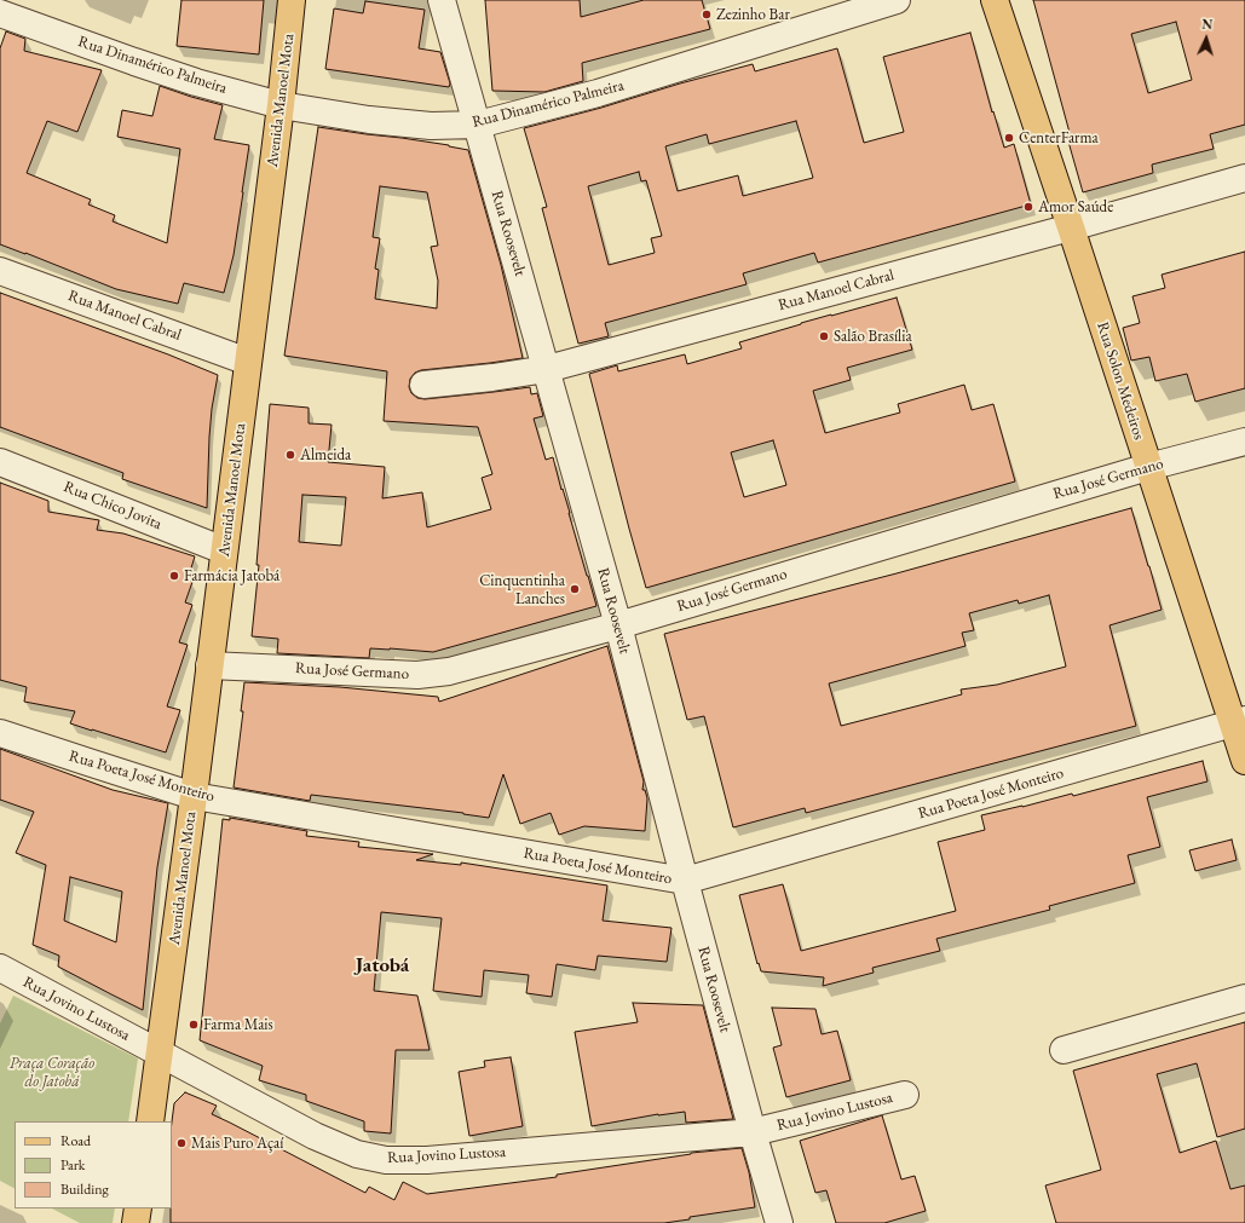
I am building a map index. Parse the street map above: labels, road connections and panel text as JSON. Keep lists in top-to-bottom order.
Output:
{
  "streets": {
    "main road": ["Avenida Manoel Mota", "Rua Solon Medeiros"],
    "street": [
      "Rua Dinamérico Palmeira",
      "Rua Roosevelt",
      "Rua Manoel Cabral",
      "Rua José Germano",
      "Rua Chico Jovita",
      "Rua Poeta José Monteiro",
      "Rua Jovino Lustosa"
    ]
  },
  "crossings": [
    ["Rua Dinamérico Palmeira", "Avenida Manoel Mota"],
    ["Rua Dinamérico Palmeira", "Rua Roosevelt"],
    ["Avenida Manoel Mota", "Rua Manoel Cabral"],
    ["Avenida Manoel Mota", "Rua José Germano"],
    ["Avenida Manoel Mota", "Rua Chico Jovita"],
    ["Avenida Manoel Mota", "Rua Poeta José Monteiro"],
    ["Avenida Manoel Mota", "Rua Jovino Lustosa"],
    ["Rua Roosevelt", "Rua Manoel Cabral"],
    ["Rua Roosevelt", "Rua José Germano"],
    ["Rua Roosevelt", "Rua Poeta José Monteiro"],
    ["Rua Roosevelt", "Rua Jovino Lustosa"],
    ["Rua Manoel Cabral", "Rua Solon Medeiros"],
    ["Rua Solon Medeiros", "Rua José Germano"],
    ["Rua Solon Medeiros", "Rua Poeta José Monteiro"]
  ],
  "districts": ["Jatobá"],
  "parks": ["Praça Coração do Jatobá"],
  "places": [
    "Zezinho Bar",
    "CenterFarma",
    "Amor Saúde",
    "Salão Brasília",
    "Almeida",
    "Farmácia Jatobá",
    "Cinquentinha Lanches",
    "Farma Mais",
    "Mais Puro Açaí"
  ],
  "legend": ["Road", "Park", "Building"],
  "north": "top"
}
